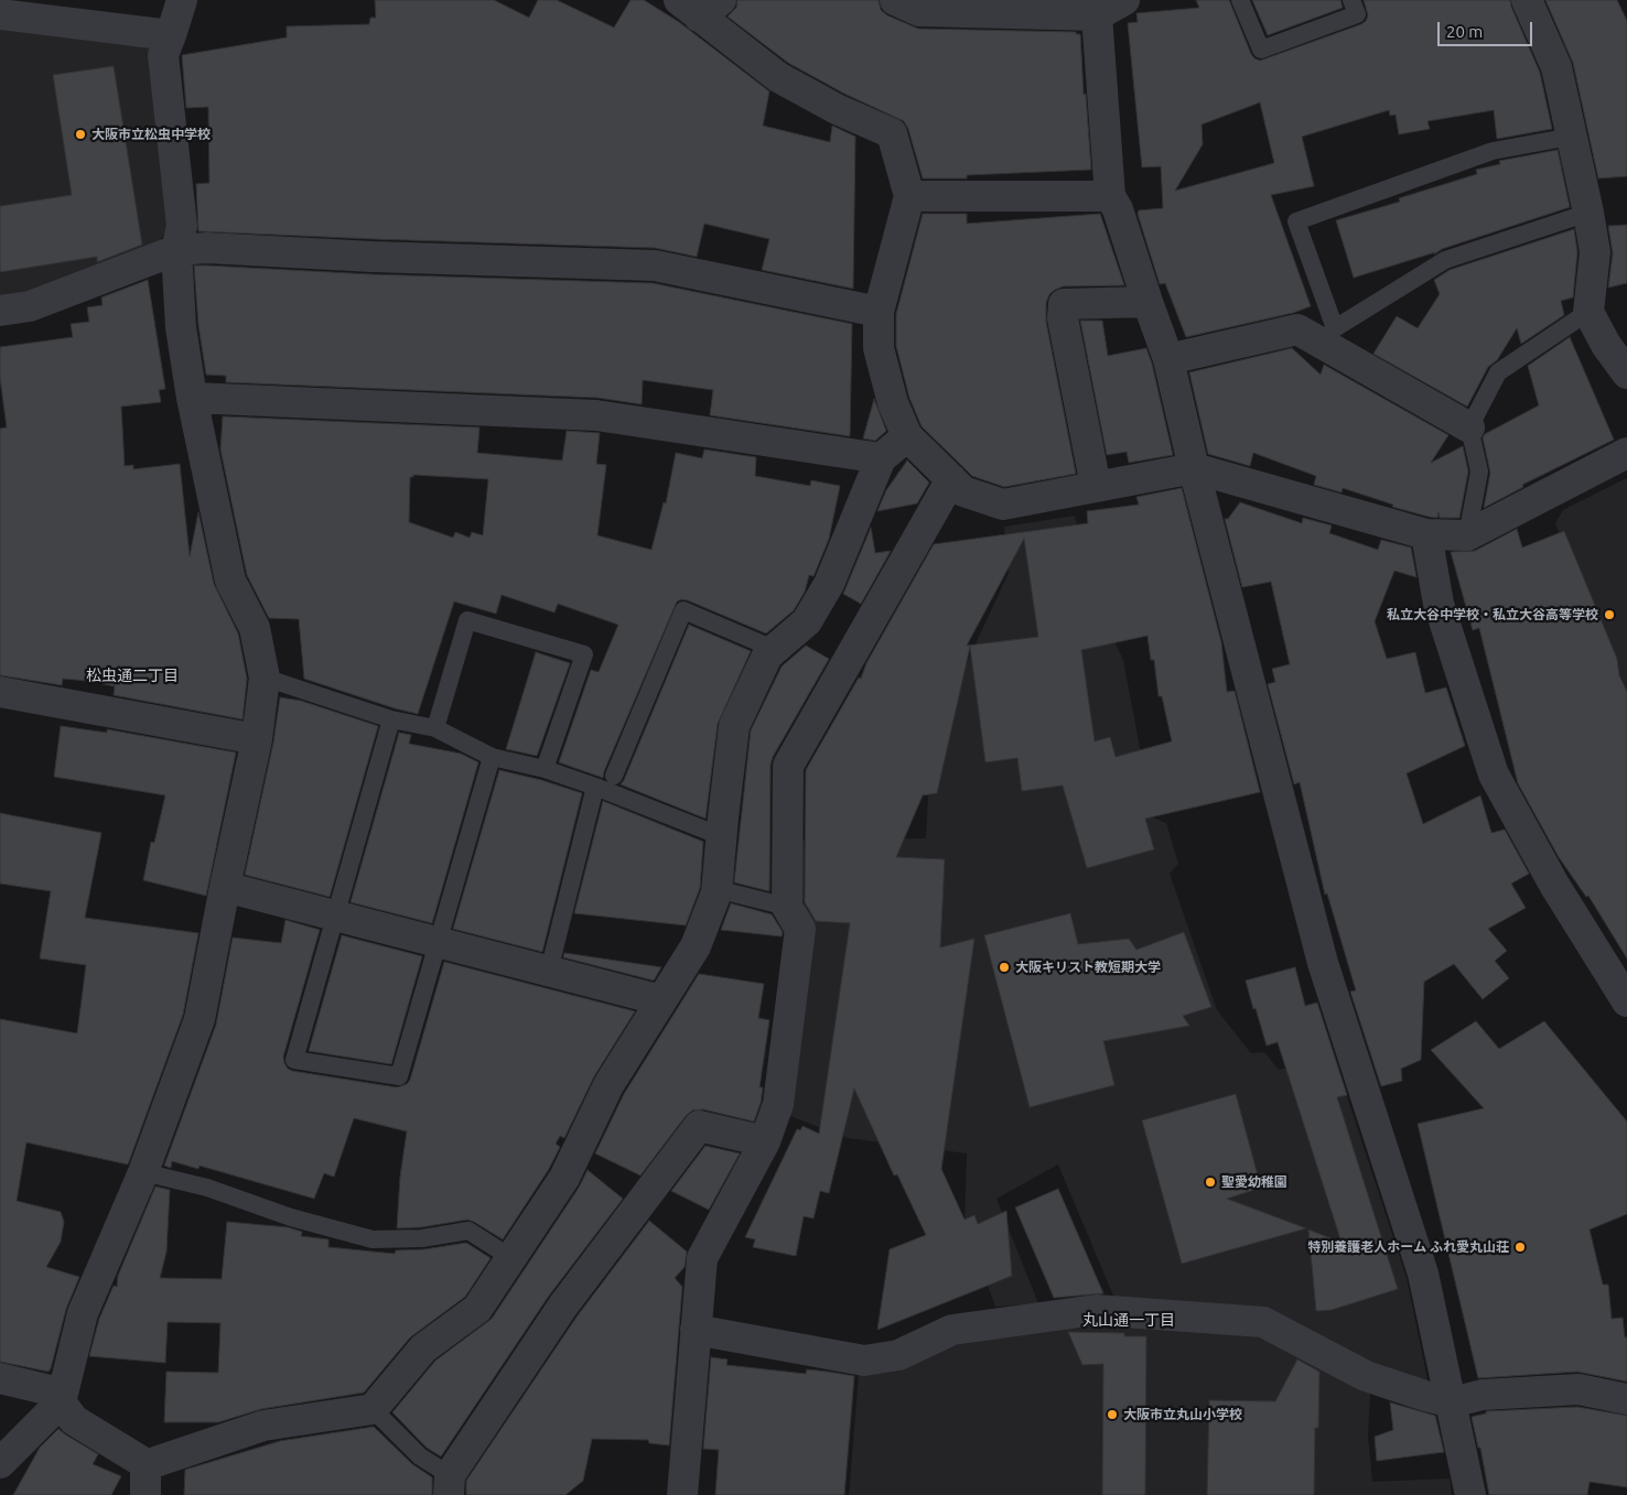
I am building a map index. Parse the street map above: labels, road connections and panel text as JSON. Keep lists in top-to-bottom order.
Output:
{
  "districts": ["松虫通二丁目", "丸山通一丁目"],
  "places": [
    "大阪市立松虫中学校",
    "私立大谷中学校・私立大谷高等学校",
    "大阪キリスト教短期大学",
    "聖愛幼稚園",
    "特別養護老人ホーム ふれ愛丸山荘",
    "大阪市立丸山小学校"
  ],
  "scale_bar": "20 m"
}
